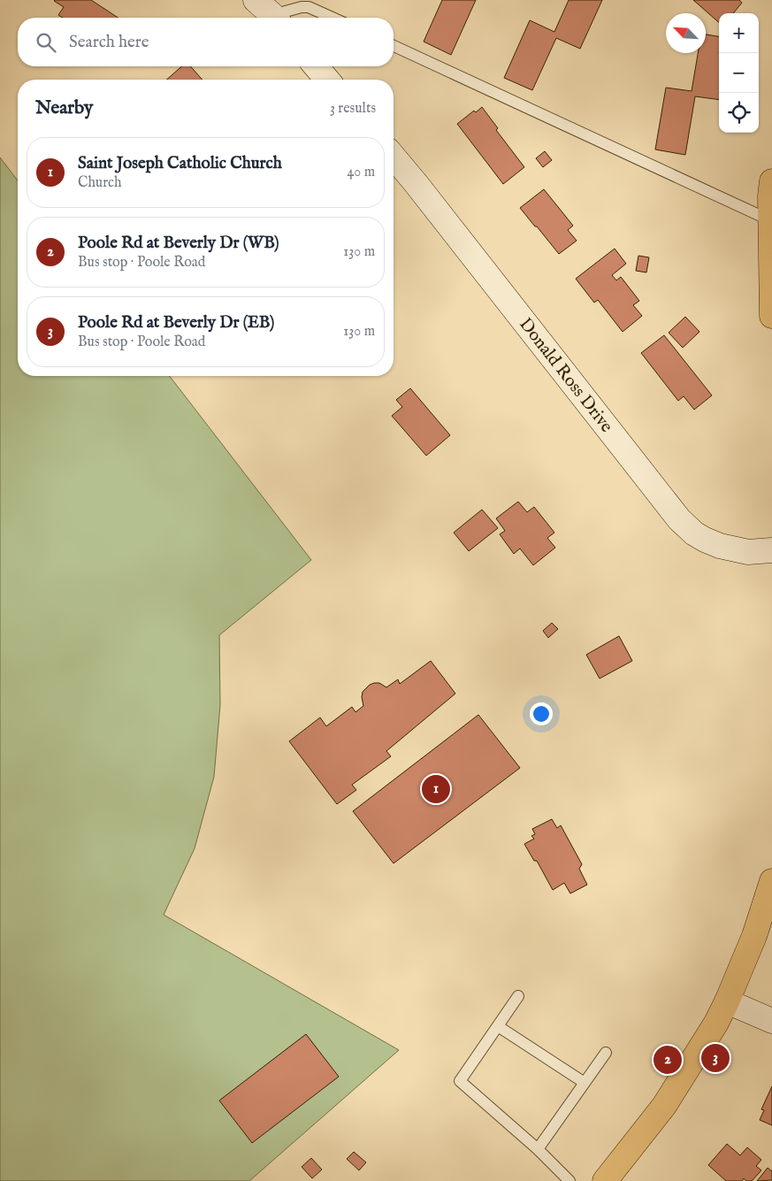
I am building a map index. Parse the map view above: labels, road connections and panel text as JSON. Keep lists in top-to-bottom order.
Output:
{
  "streets": {
    "street": ["Donald Ross Drive"]
  },
  "north": "top left",
  "page": {
    "map_buttons": ["+", "−"],
    "search": "Search here",
    "heading": ["Nearby", "3 results"],
    "list": [
      {
        "mark": "1",
        "name": "Saint Joseph Catholic Church",
        "note": "Church",
        "value": "40 m"
      },
      {
        "mark": "2",
        "name": "Poole Rd at Beverly Dr (WB)",
        "note": "Bus stop · Poole Road",
        "value": "130 m"
      },
      {
        "mark": "3",
        "name": "Poole Rd at Beverly Dr (EB)",
        "note": "Bus stop · Poole Road",
        "value": "130 m"
      }
    ],
    "pins": ["1", "3", "2"]
  }
}
